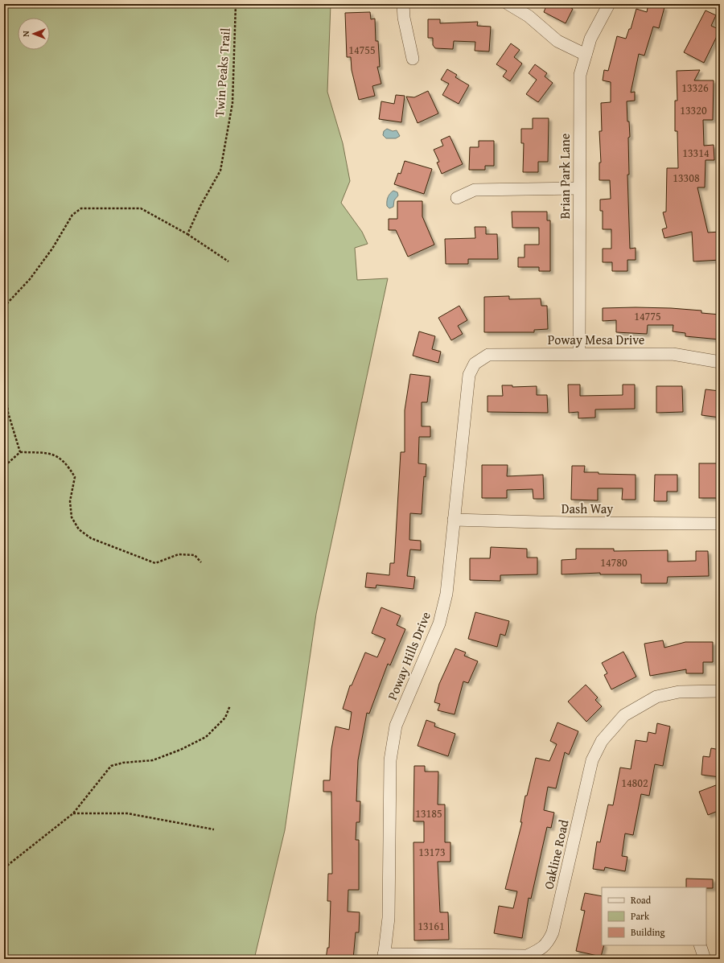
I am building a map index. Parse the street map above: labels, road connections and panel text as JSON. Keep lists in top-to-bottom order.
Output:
{
  "streets": {
    "street": [
      "Brian Park Lane",
      "Poway Mesa Drive",
      "Dash Way",
      "Poway Hills Drive",
      "Oakline Road"
    ],
    "path": ["Twin Peaks Trail"]
  },
  "crossings": [
    ["Brian Park Lane", "Poway Mesa Drive"],
    ["Poway Mesa Drive", "Poway Hills Drive"],
    ["Dash Way", "Poway Hills Drive"],
    ["Poway Hills Drive", "Oakline Road"]
  ],
  "house_numbers": [
    "14755",
    "13326",
    "13320",
    "13314",
    "13308",
    "14775",
    "14780",
    "14802",
    "13185",
    "13173",
    "13161"
  ],
  "legend": ["Road", "Park", "Building"],
  "north": "left"
}
